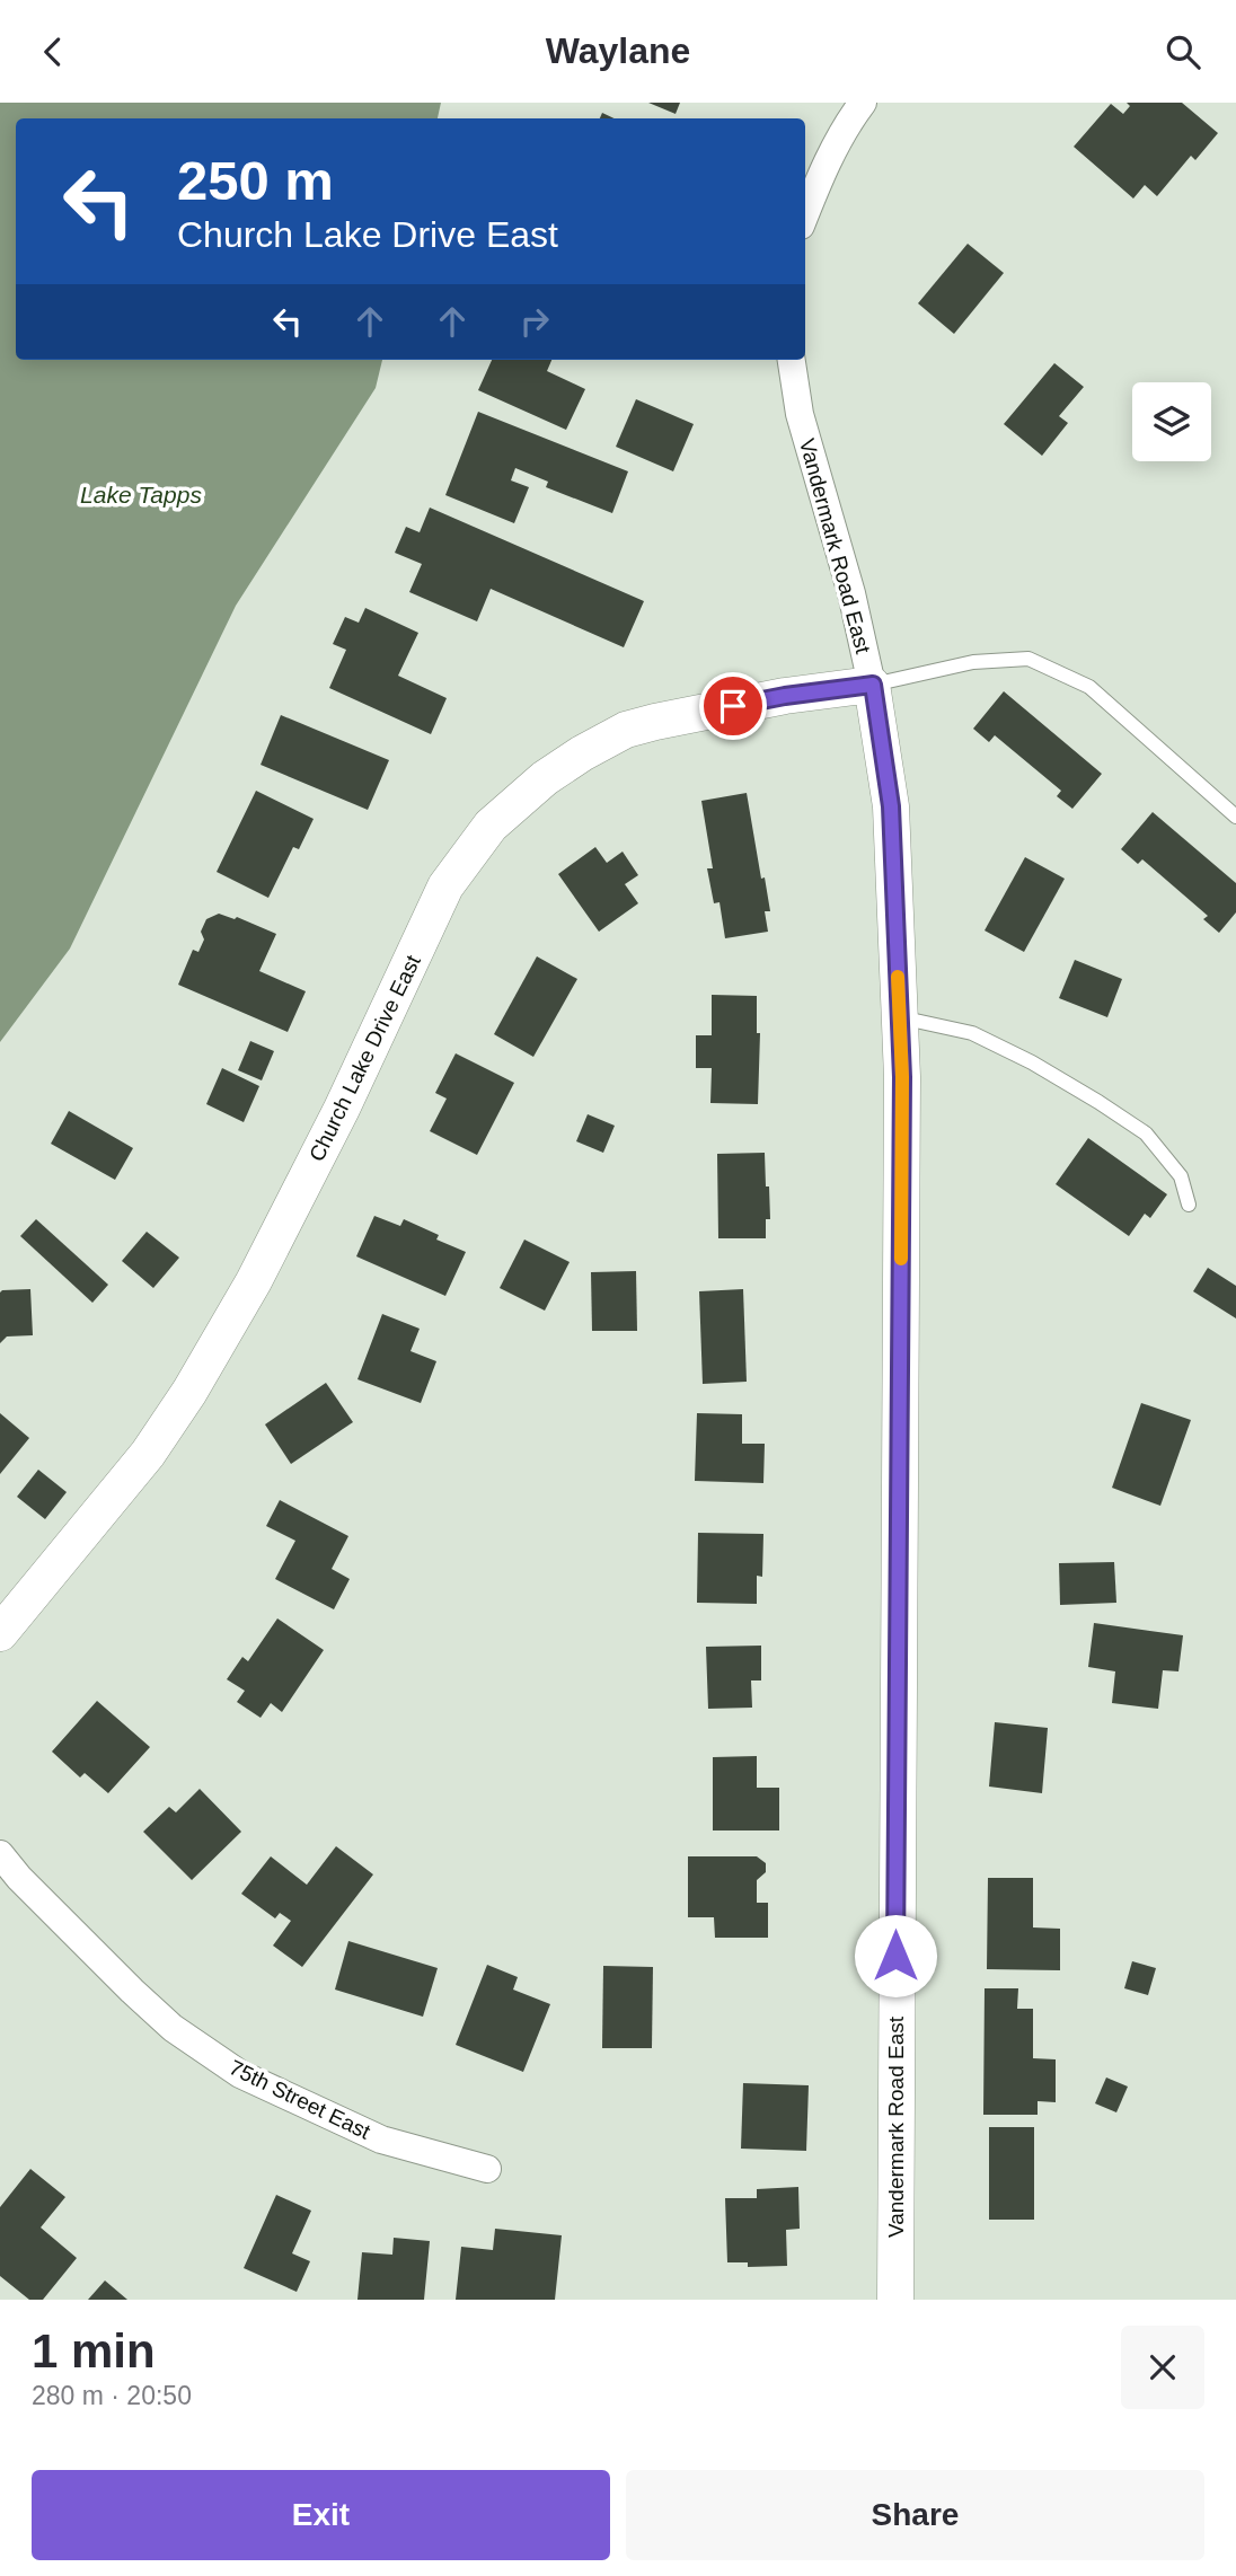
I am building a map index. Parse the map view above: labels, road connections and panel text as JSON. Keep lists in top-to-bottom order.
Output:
{
  "streets": {
    "street": ["Vandermark Road East", "Church Lake Drive East", "75th Street East"]
  },
  "crossings": [
    ["Vandermark Road East", "Church Lake Drive East"]
  ],
  "water": ["Lake Tapps"],
  "page": {
    "header": "Waylane",
    "turn": ["250 m", "Church Lake Drive East"],
    "heading": ["1 min", "280 m · 20:50"],
    "buttons": ["Exit", "Share"]
  }
}
